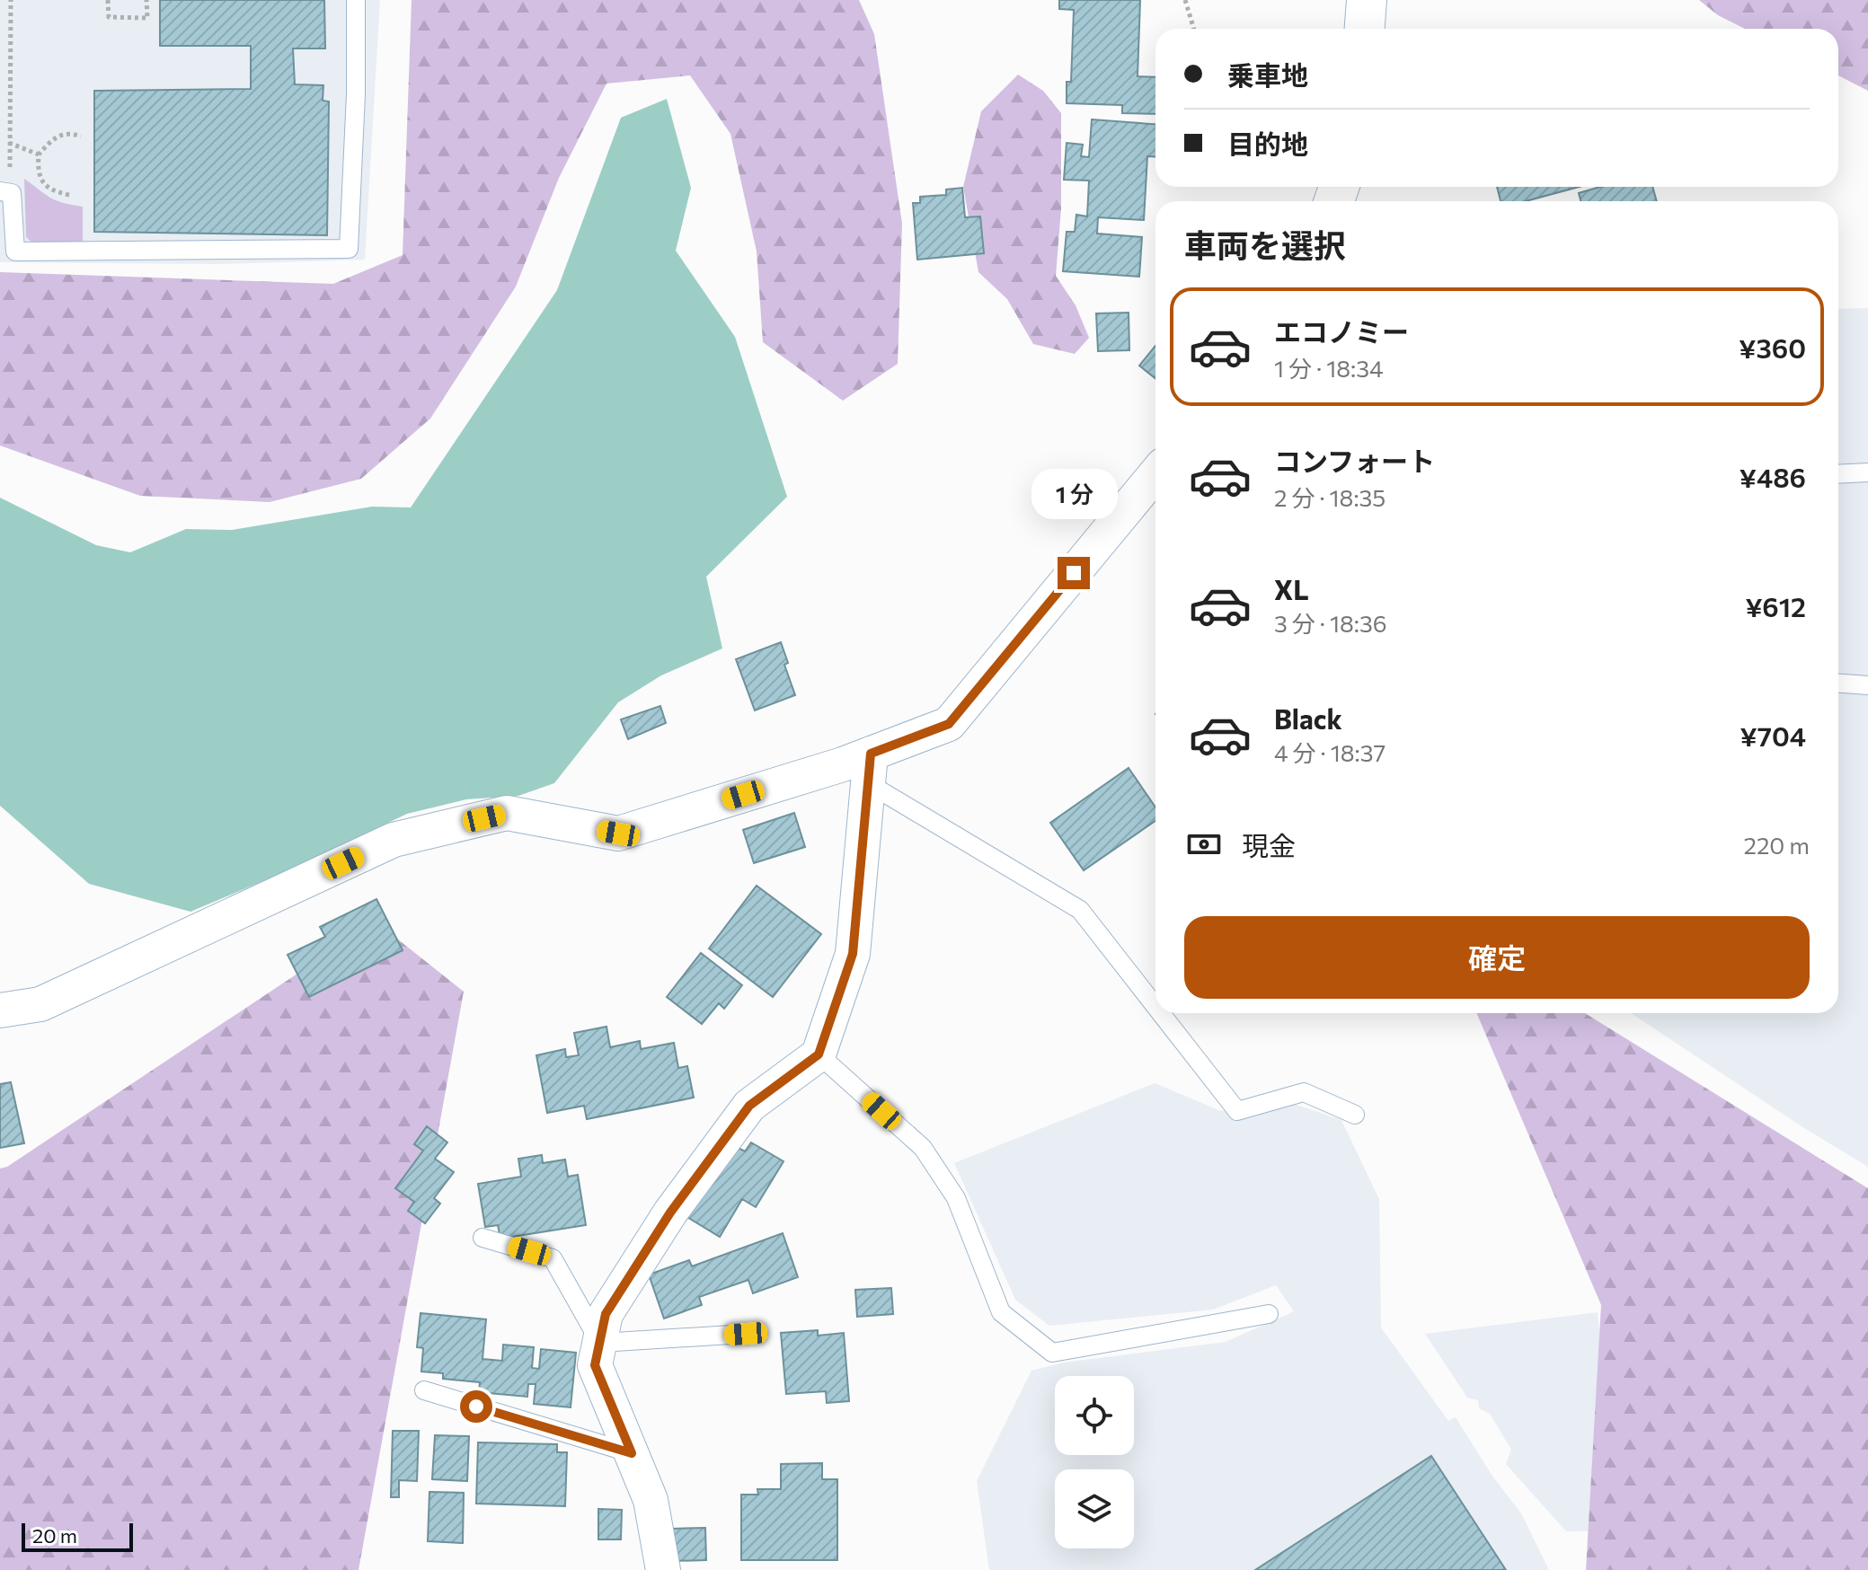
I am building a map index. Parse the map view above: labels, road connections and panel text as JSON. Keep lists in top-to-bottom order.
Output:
{
  "scale_bar": "20 m",
  "page": {
    "banner": ["乗車地", "目的地"],
    "heading": "車両を選択",
    "list": [
      {
        "name": "エコノミー",
        "note": "1 分 · 18:34",
        "value": "¥360"
      },
      {
        "name": "コンフォート",
        "note": "2 分 · 18:35",
        "value": "¥486"
      },
      {
        "name": "XL",
        "note": "3 分 · 18:36",
        "value": "¥612"
      },
      {
        "name": "Black",
        "note": "4 分 · 18:37",
        "value": "¥704"
      }
    ],
    "bubble": "1 分",
    "pay": ["現金", "220 m"],
    "buttons": "確定",
    "scale": "20 m"
  }
}
